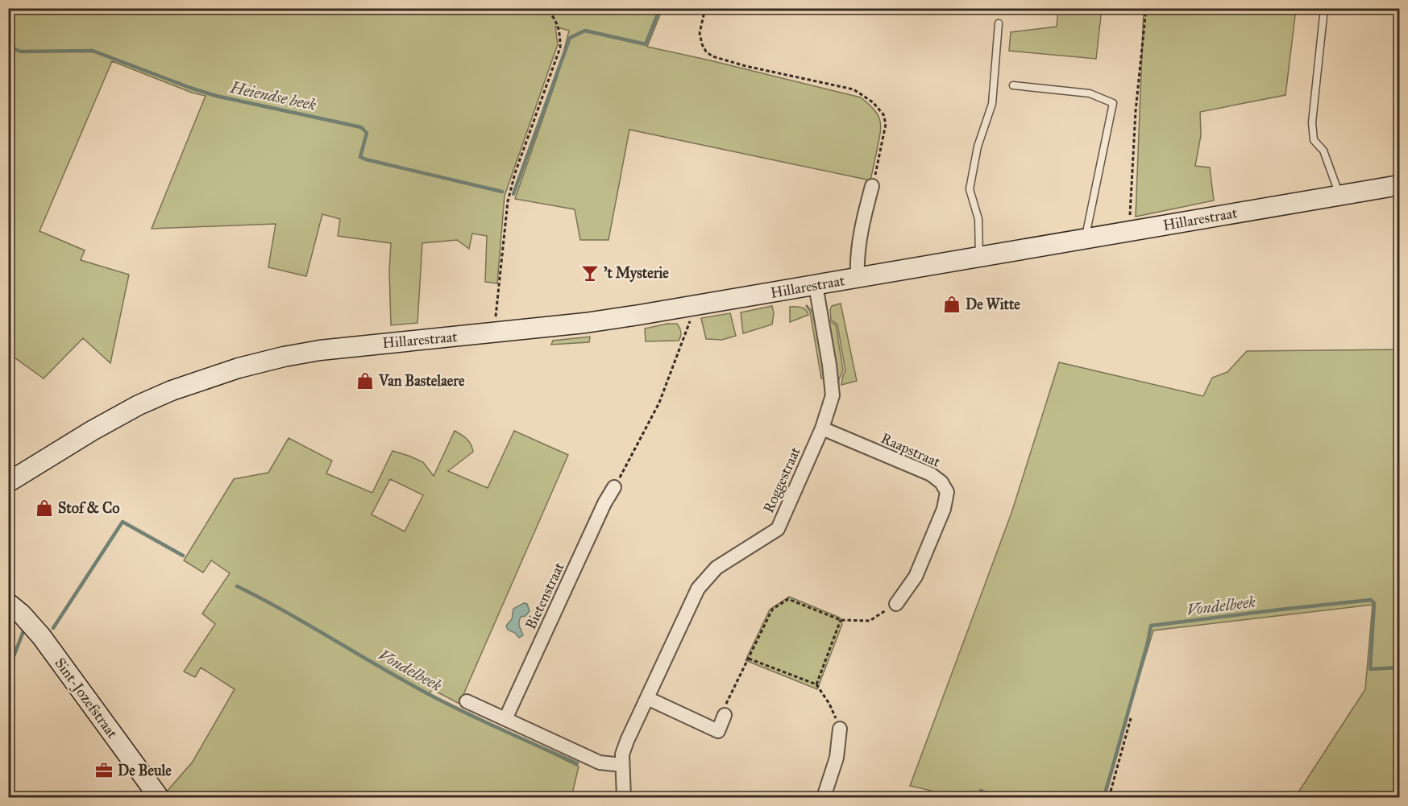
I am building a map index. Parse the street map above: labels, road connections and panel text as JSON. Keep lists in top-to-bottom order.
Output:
{
  "streets": {
    "main road": ["Hillarestraat", "Sint-Jozefstraat"],
    "street": ["Raapstraat", "Roggestraat", "Bietenstraat"]
  },
  "crossings": [
    ["Hillarestraat", "Roggestraat"],
    ["Raapstraat", "Roggestraat"]
  ],
  "water": ["Heiendse beek", "Vondelbeek"],
  "places": {
    "bar": ["'t Mysterie"],
    "shop": ["De Witte", "Van Bastelaere", "Stof & Co"],
    "office": ["De Beule"]
  }
}
